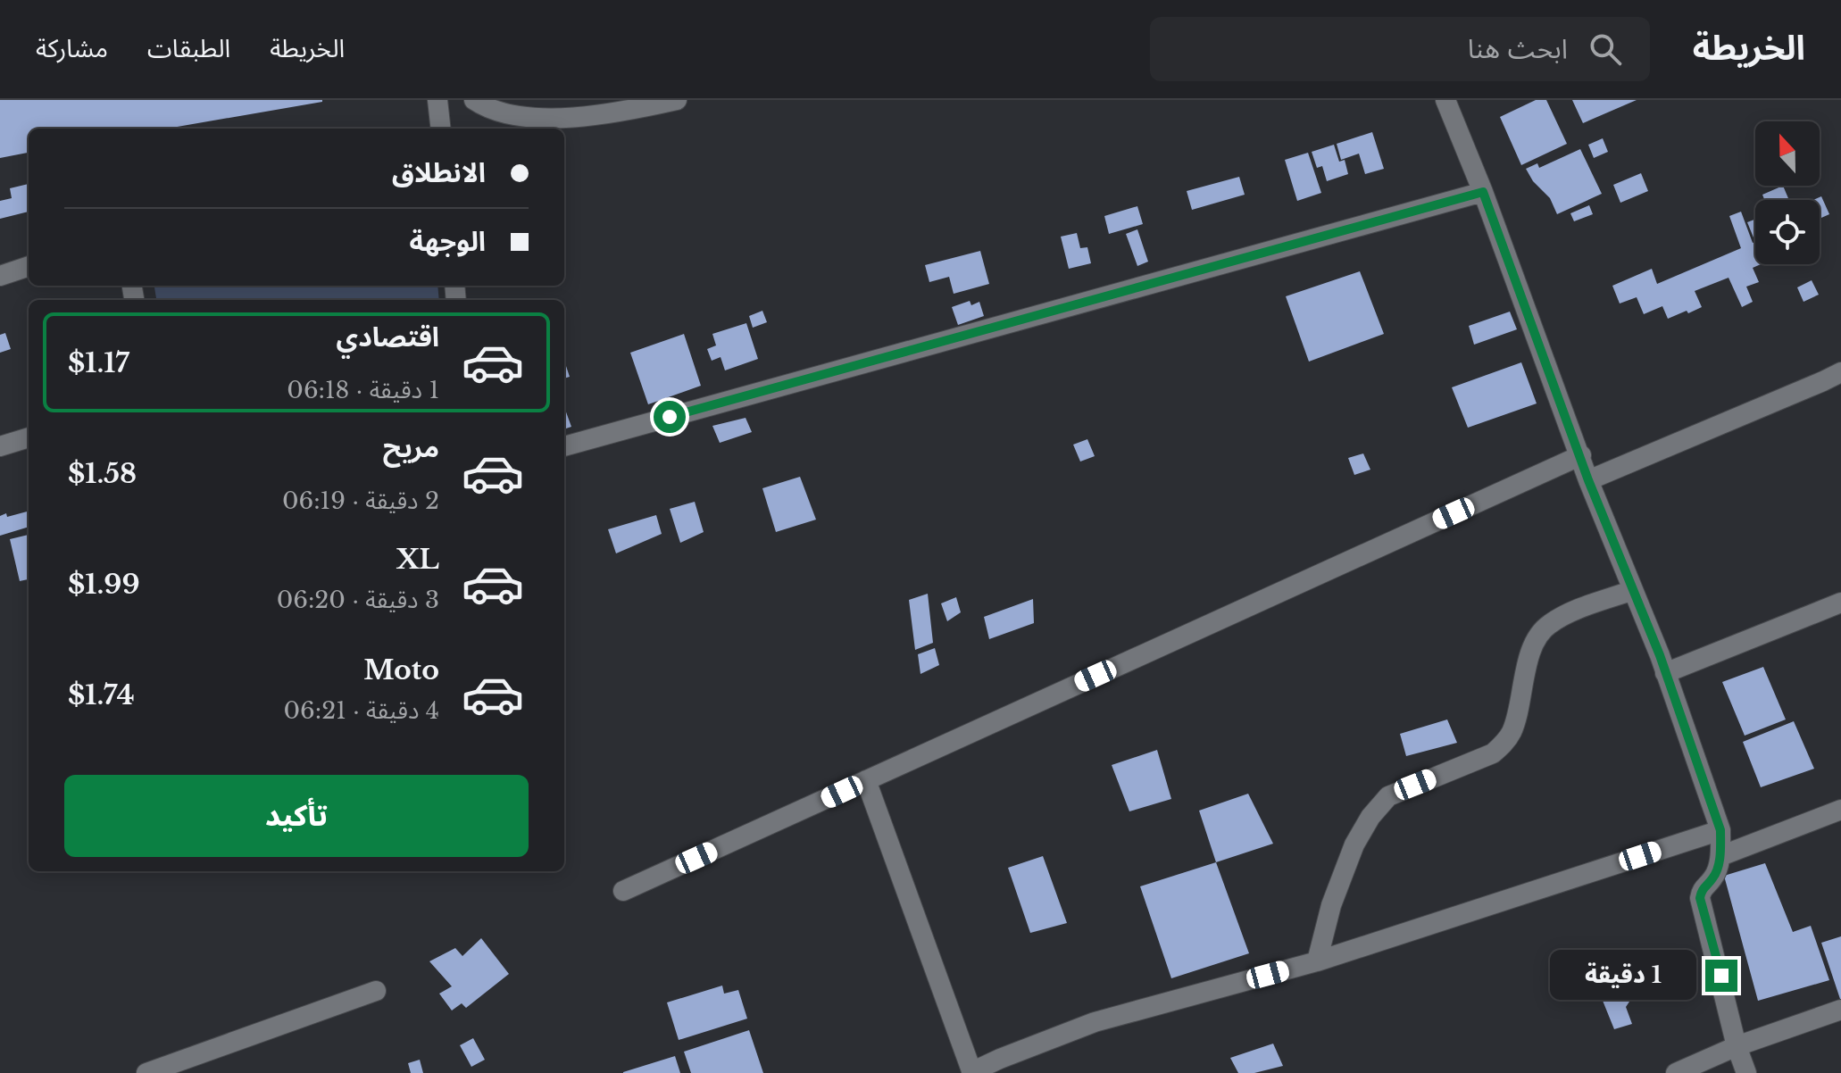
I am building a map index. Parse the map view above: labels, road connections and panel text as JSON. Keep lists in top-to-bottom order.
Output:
{
  "north": "top",
  "page": {
    "header": "الخريطة",
    "search": "ابحث هنا",
    "nav": ["الخريطة", "الطبقات", "مشاركة"],
    "banner": ["الانطلاق", "الوجهة"],
    "list": [
      {
        "name": "اقتصادي",
        "note": "1 دقيقة · 06:18",
        "value": "$1.17"
      },
      {
        "name": "مريح",
        "note": "2 دقيقة · 06:19",
        "value": "$1.58"
      },
      {
        "name": "XL",
        "note": "3 دقيقة · 06:20",
        "value": "$1.99"
      },
      {
        "name": "Moto",
        "note": "4 دقيقة · 06:21",
        "value": "$1.74"
      }
    ],
    "buttons": "تأكيد",
    "bubble": "1 دقيقة"
  }
}
